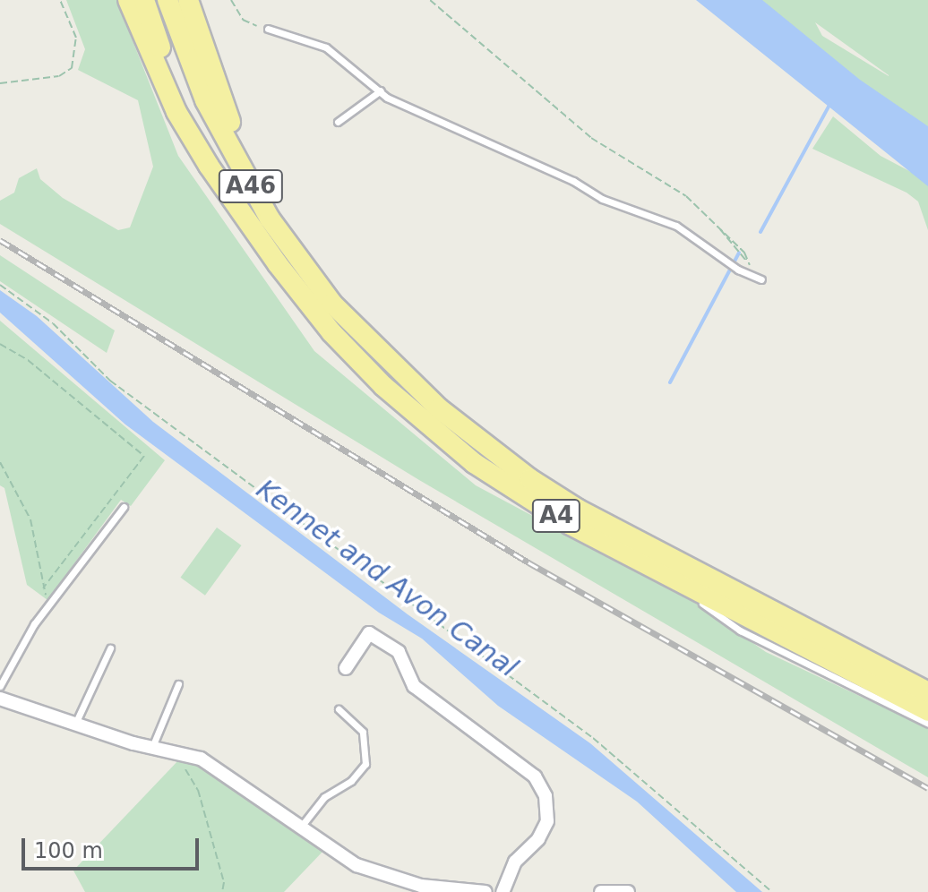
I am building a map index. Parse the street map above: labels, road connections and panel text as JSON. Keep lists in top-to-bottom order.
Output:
{
  "streets": {
    "highway": ["A46", "A4"]
  },
  "crossings": [
    ["A46", "A4"]
  ],
  "water": ["Kennet and Avon Canal"],
  "scale_bar": "100 m"
}
